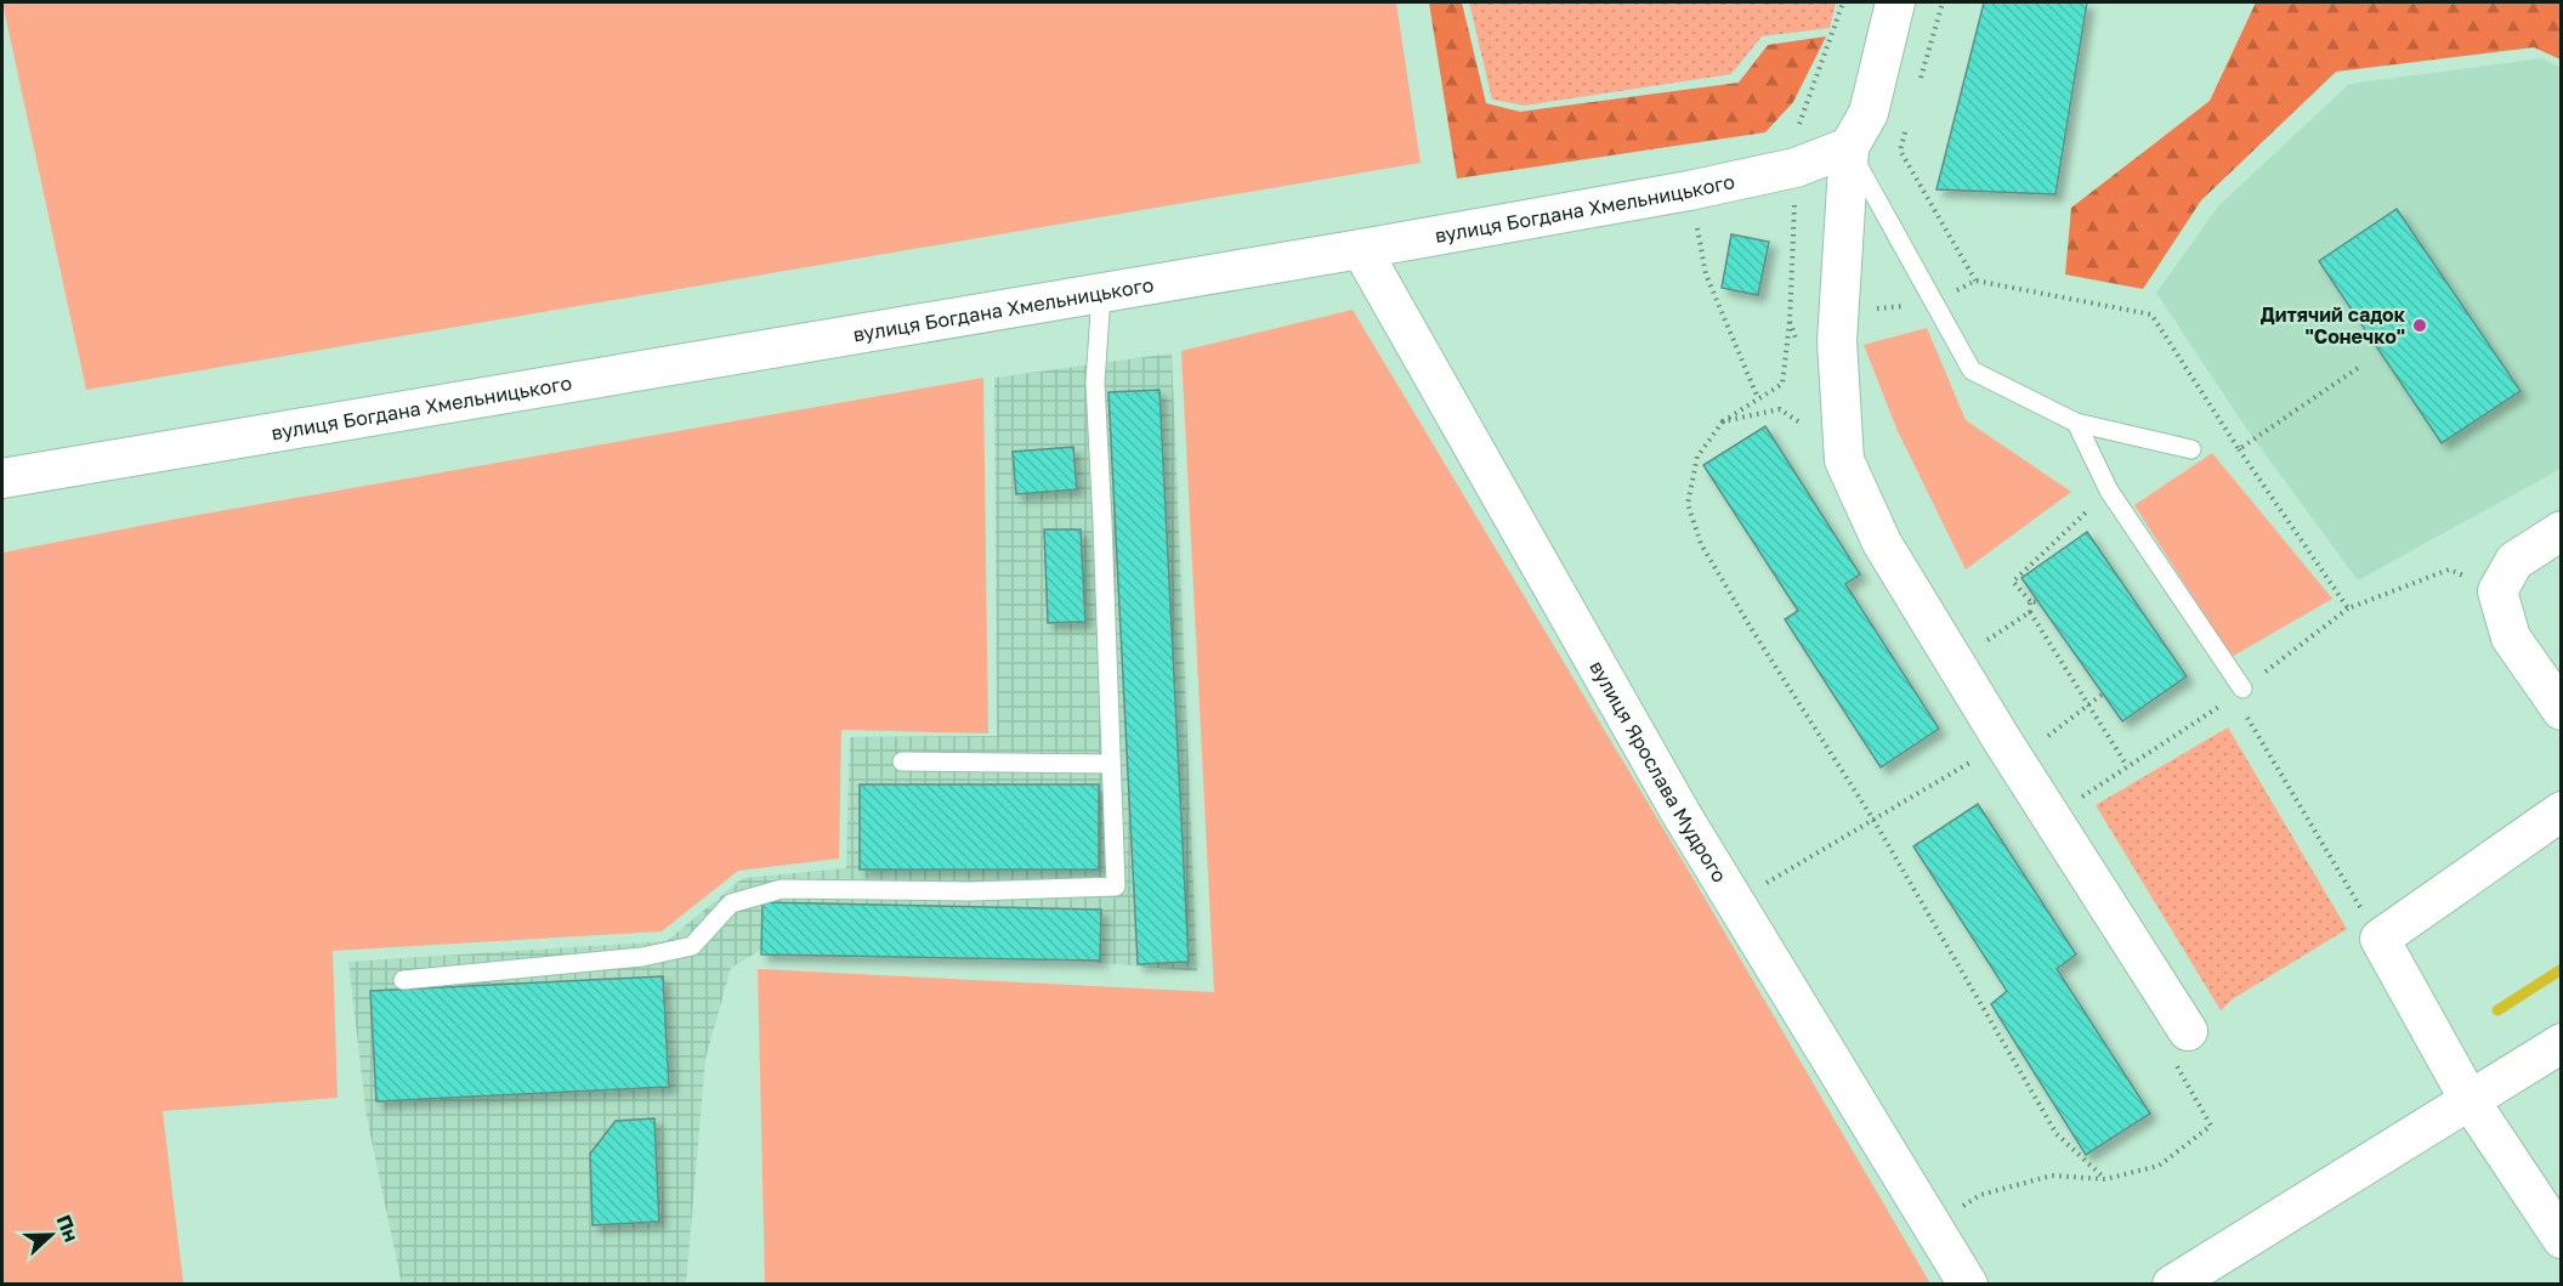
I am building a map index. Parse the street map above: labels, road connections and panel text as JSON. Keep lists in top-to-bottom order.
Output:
{
  "streets": {
    "street": ["вулиця Богдана Хмельницького", "вулиця Ярослава Мудрого"]
  },
  "crossings": [
    ["вулиця Богдана Хмельницького", "вулиця Ярослава Мудрого"]
  ],
  "places": ["Дитячий садок \"Сонечко\""],
  "north": "right"
}
